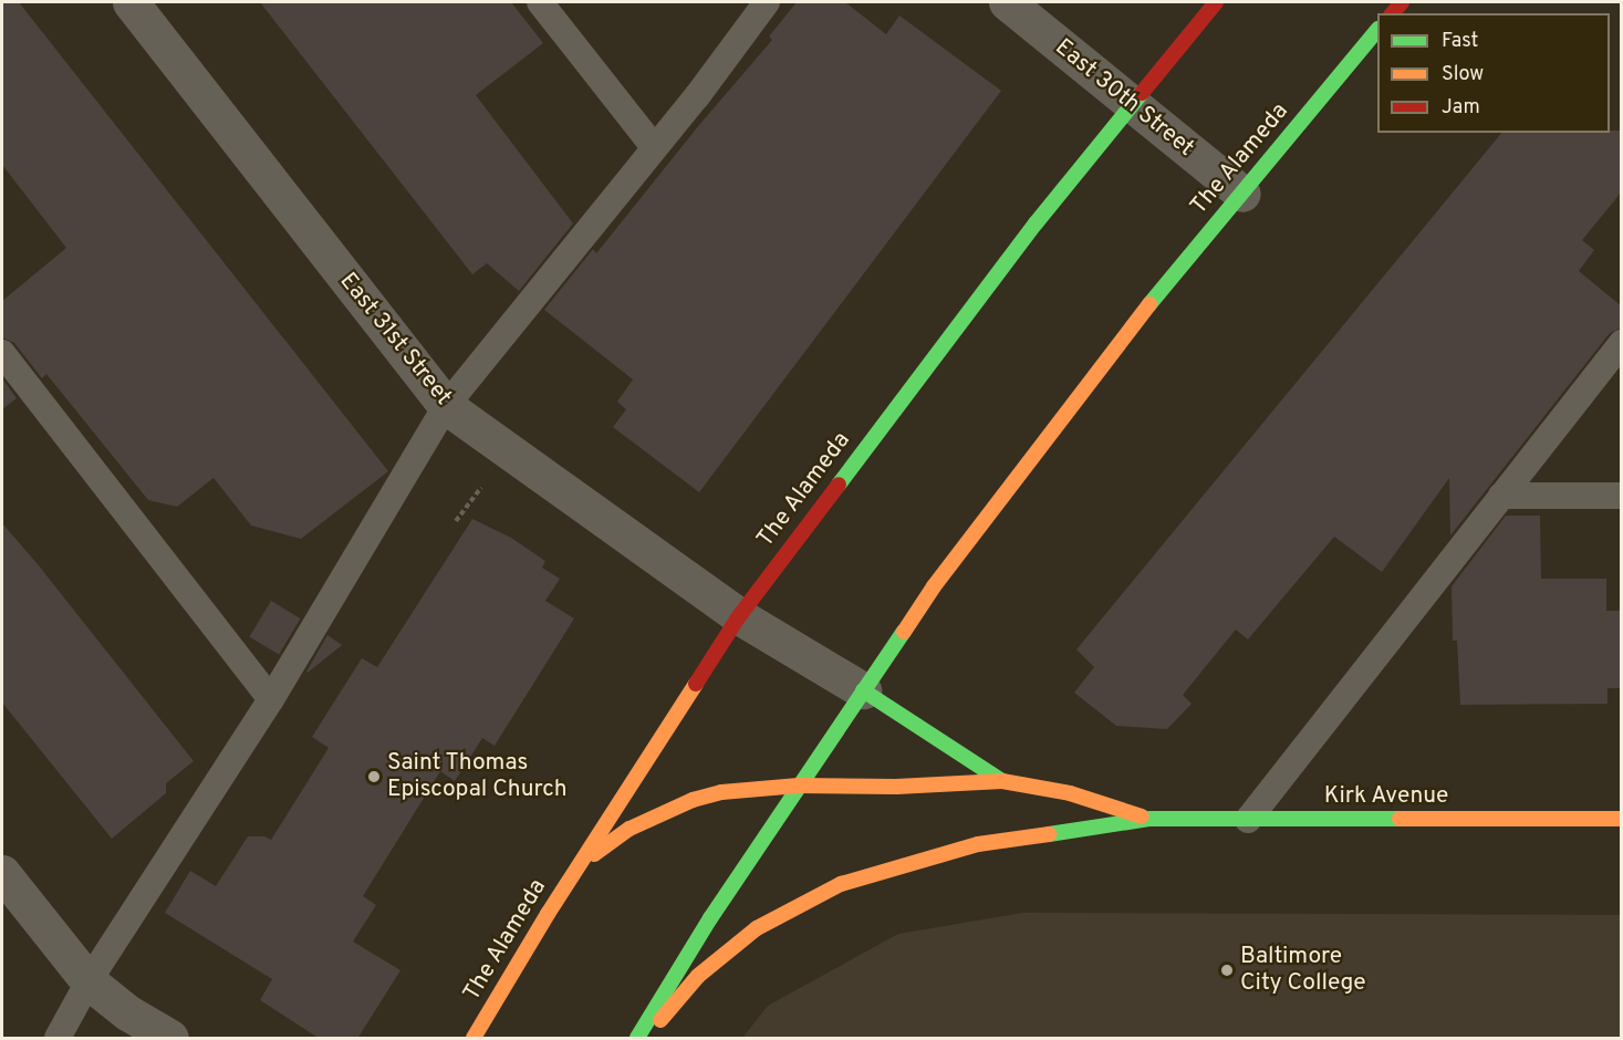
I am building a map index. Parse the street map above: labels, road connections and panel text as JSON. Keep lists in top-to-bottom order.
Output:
{
  "streets": {
    "main road": ["The Alameda", "Kirk Avenue"],
    "street": ["East 30th Street", "East 31st Street"]
  },
  "crossings": [
    ["East 30th Street", "The Alameda"],
    ["The Alameda", "East 31st Street"],
    ["The Alameda", "Kirk Avenue"],
    ["East 31st Street", "Kirk Avenue"]
  ],
  "places": ["Saint Thomas Episcopal Church", "Baltimore City College"],
  "legend": ["Fast", "Slow", "Jam"]
}
